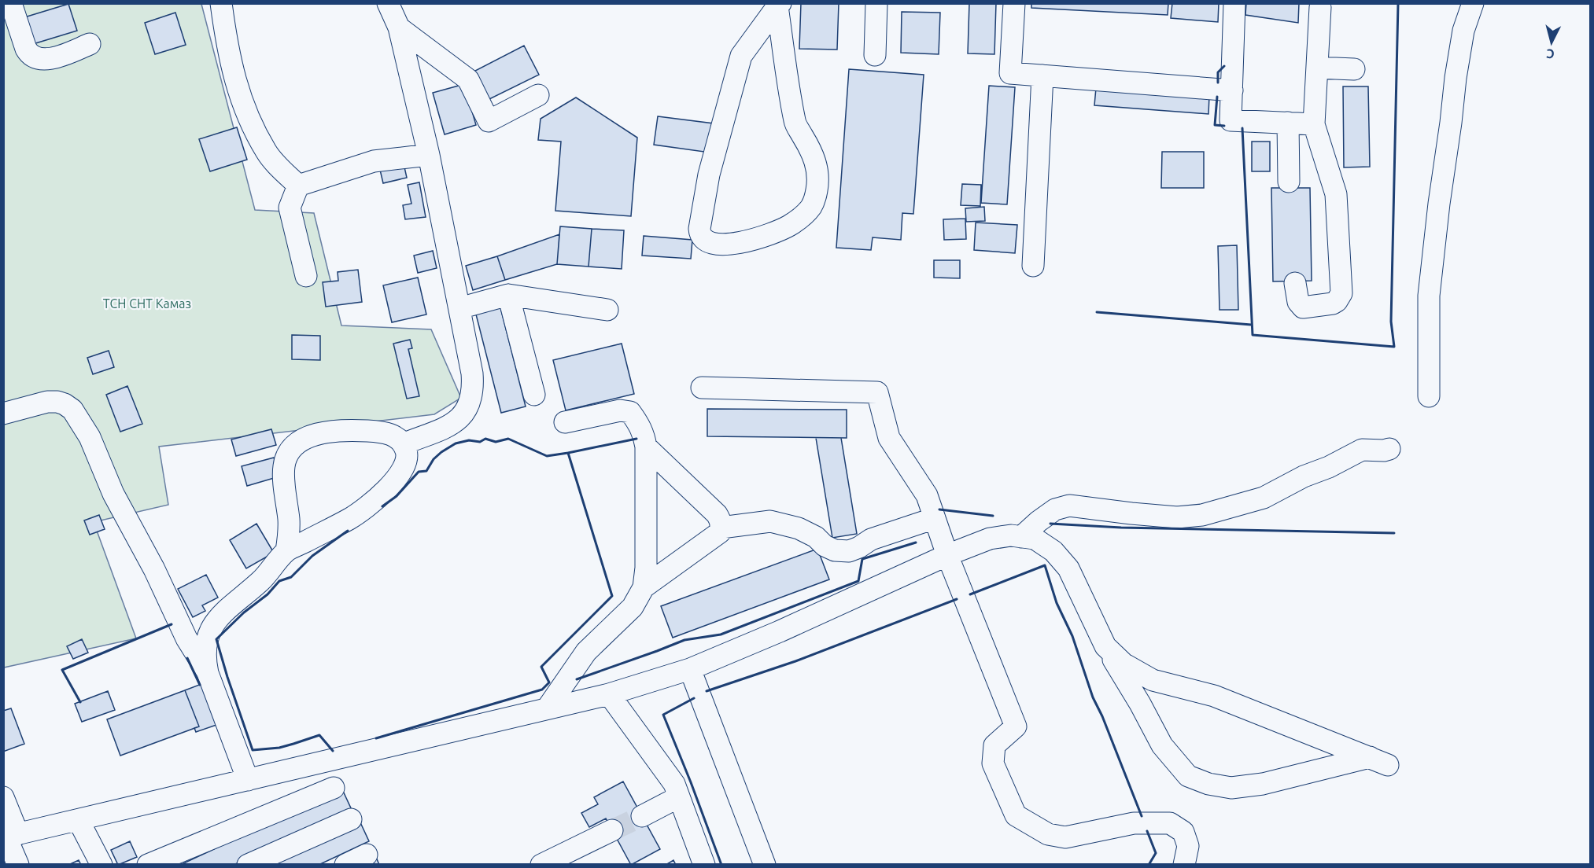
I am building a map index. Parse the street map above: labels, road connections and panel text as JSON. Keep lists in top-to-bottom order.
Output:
{
  "parks": ["ТСН СНТ Камаз"],
  "north": "bottom"
}
